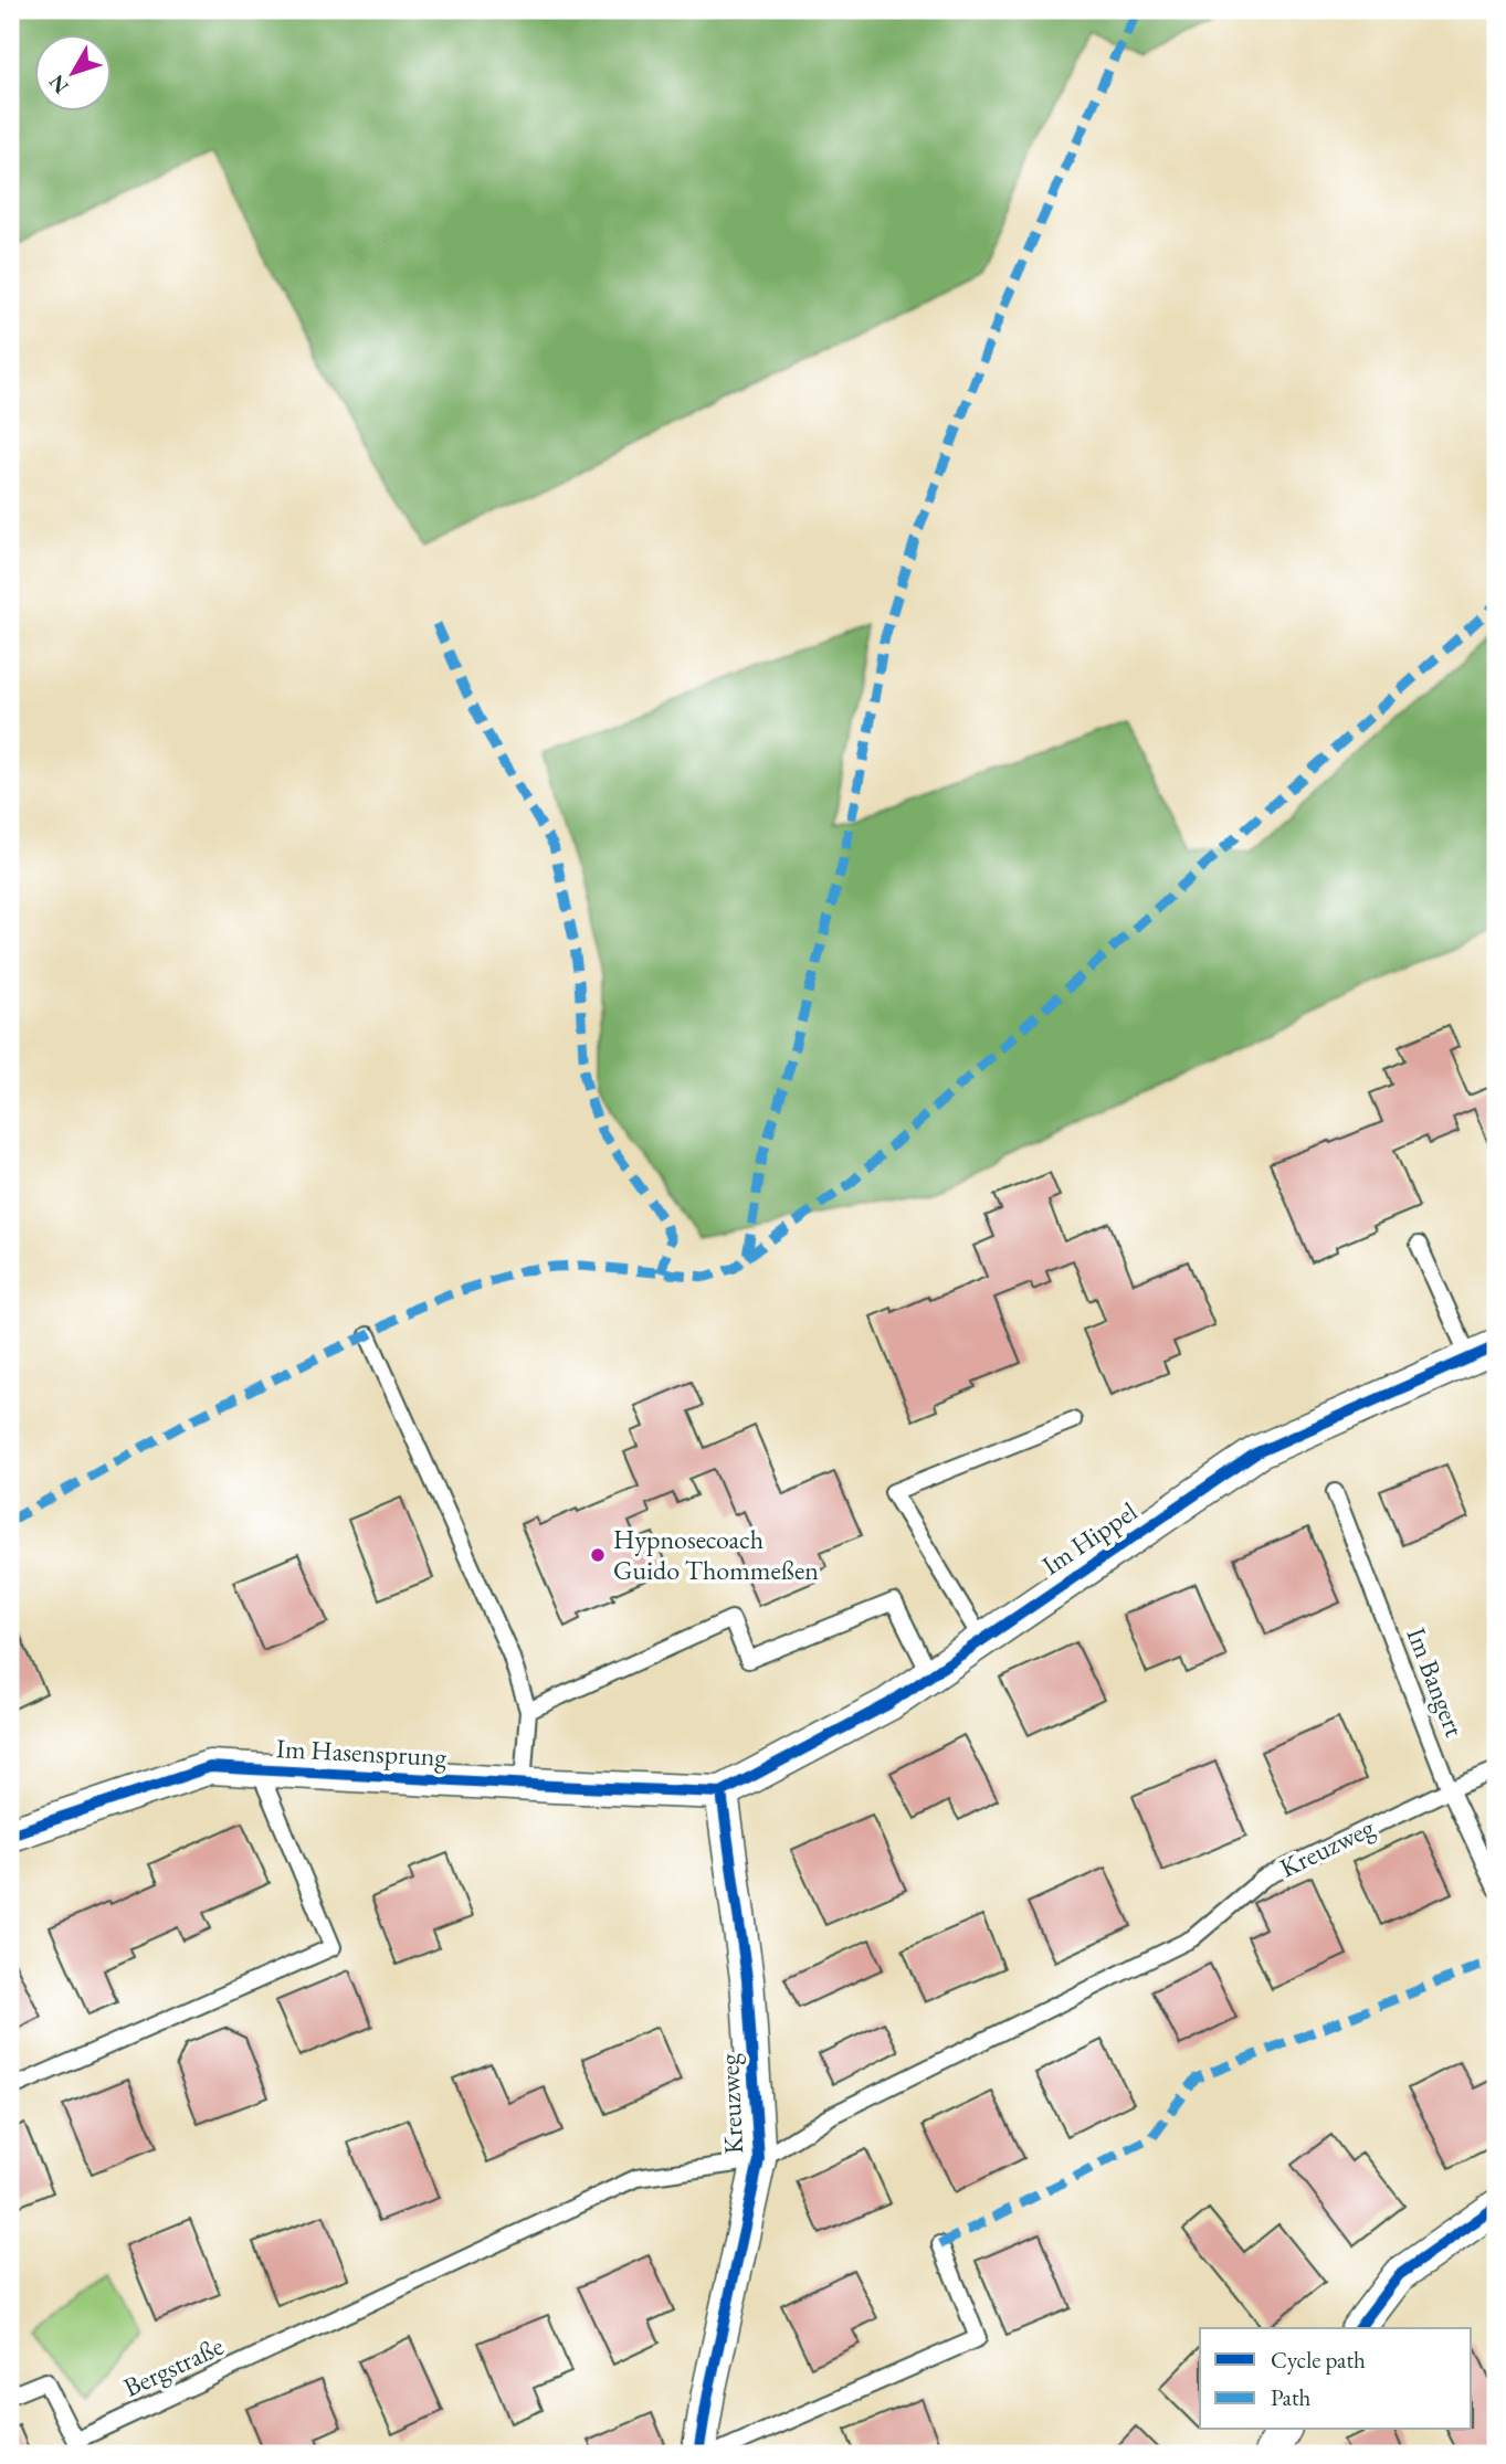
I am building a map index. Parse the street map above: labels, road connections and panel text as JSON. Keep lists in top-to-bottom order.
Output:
{
  "streets": {
    "street": ["Im Hippel", "Im Hasensprung", "Kreuzweg"],
    "lane": ["Im Bangert", "Bergstraße"]
  },
  "crossings": [
    ["Im Hippel", "Im Hasensprung"],
    ["Im Hippel", "Kreuzweg"],
    ["Im Bangert", "Kreuzweg"],
    ["Im Hasensprung", "Kreuzweg"],
    ["Kreuzweg", "Bergstraße"]
  ],
  "places": ["Hypnosecoach Guido Thommeßen"],
  "legend": ["Cycle path", "Path"],
  "north": "bottom left"
}
